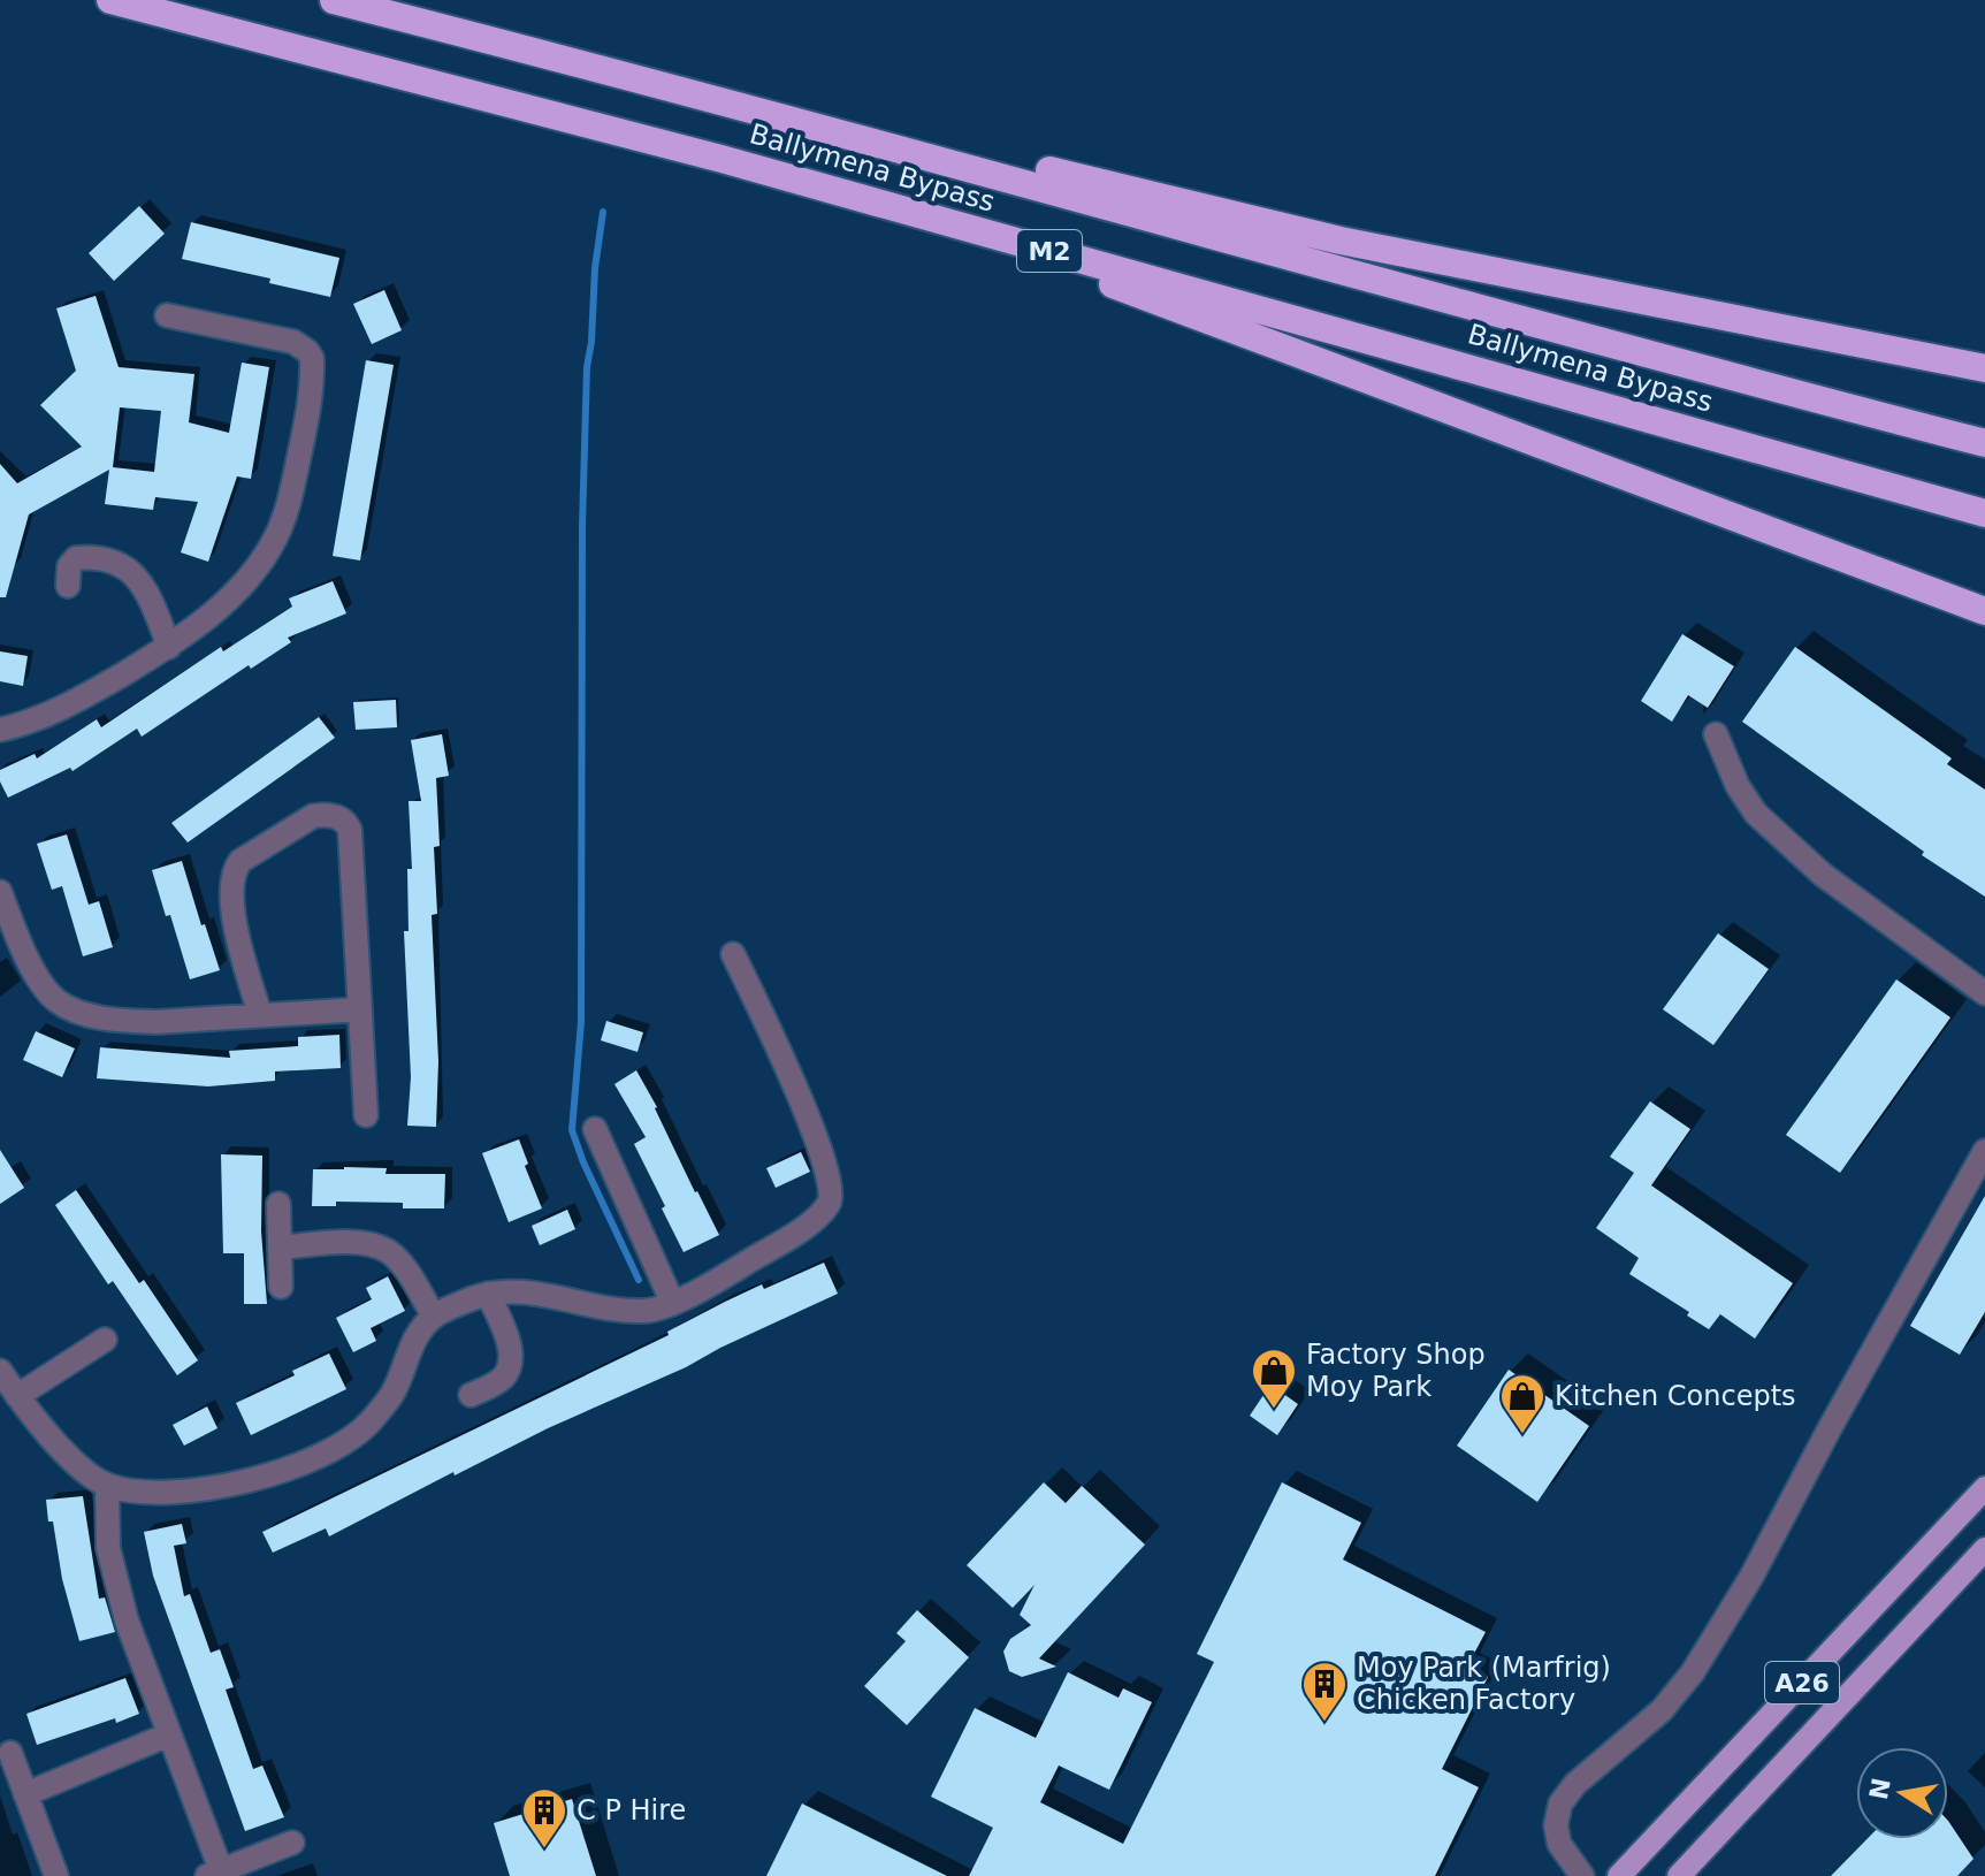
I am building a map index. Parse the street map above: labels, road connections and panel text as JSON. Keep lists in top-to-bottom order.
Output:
{
  "streets": {
    "highway": ["Ballymena Bypass", "M2"],
    "main road": ["A26"]
  },
  "crossings": [
    ["Ballymena Bypass", "M2"]
  ],
  "places": {
    "shop": ["Factory Shop Moy Park", "Kitchen Concepts"],
    "building": ["Moy Park (Marfrig) Chicken Factory", "C P Hire"]
  },
  "north": "left"
}
